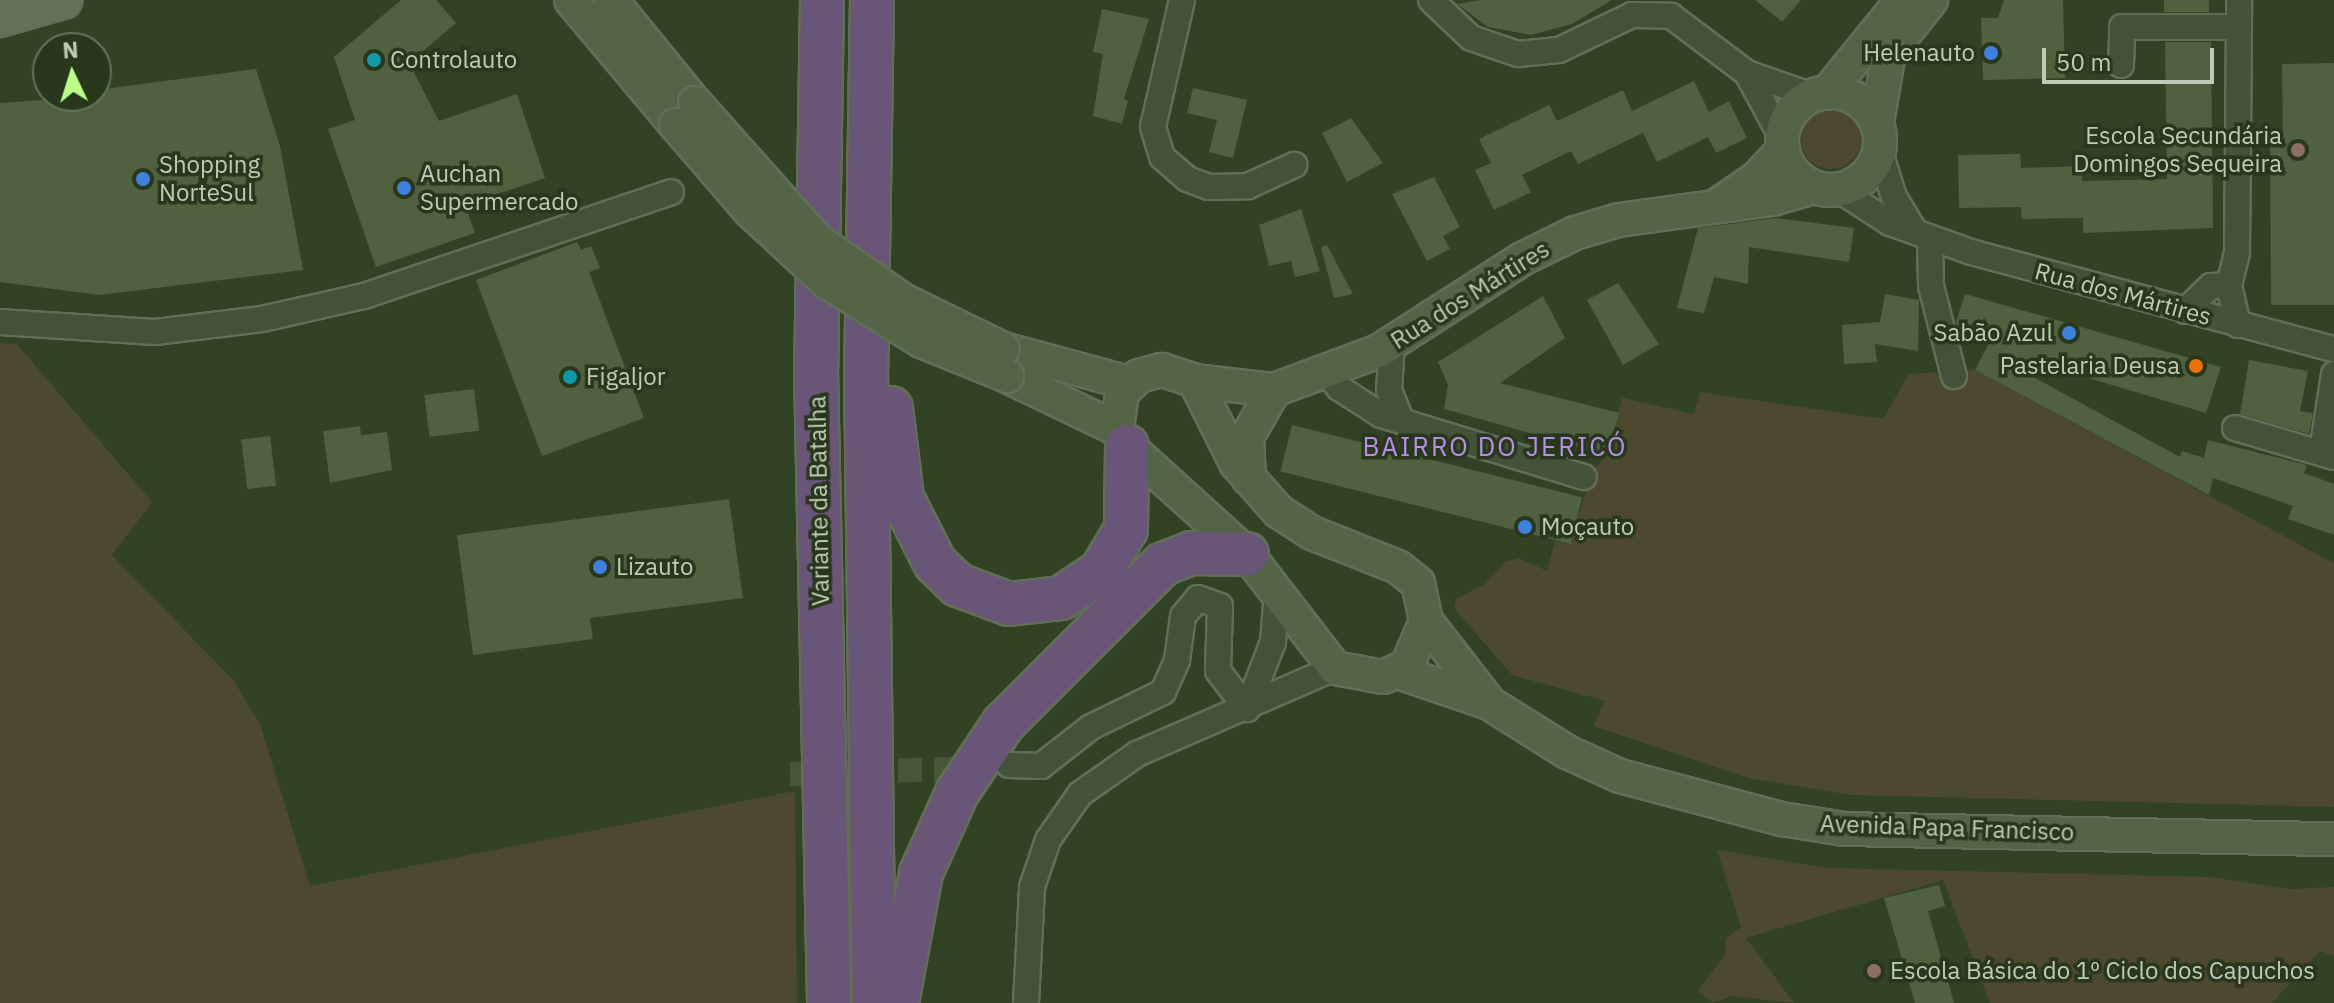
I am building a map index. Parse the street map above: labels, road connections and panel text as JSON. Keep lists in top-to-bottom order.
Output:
{
  "streets": {
    "highway": ["Variante da Batalha"],
    "main road": ["Rua dos Mártires", "Avenida Papa Francisco"]
  },
  "districts": ["BAIRRO DO JERICÓ"],
  "places": [
    "Helenauto",
    "Controlauto",
    "Escola Secundária Domingos Sequeira",
    "Shopping NorteSul",
    "Auchan Supermercado",
    "Sabão Azul",
    "Pastelaria Deusa",
    "Figaljor",
    "Moçauto",
    "Lizauto",
    "Escola Básica do 1º Ciclo dos Capuchos"
  ],
  "scale_bar": "50 m",
  "north": "top"
}
